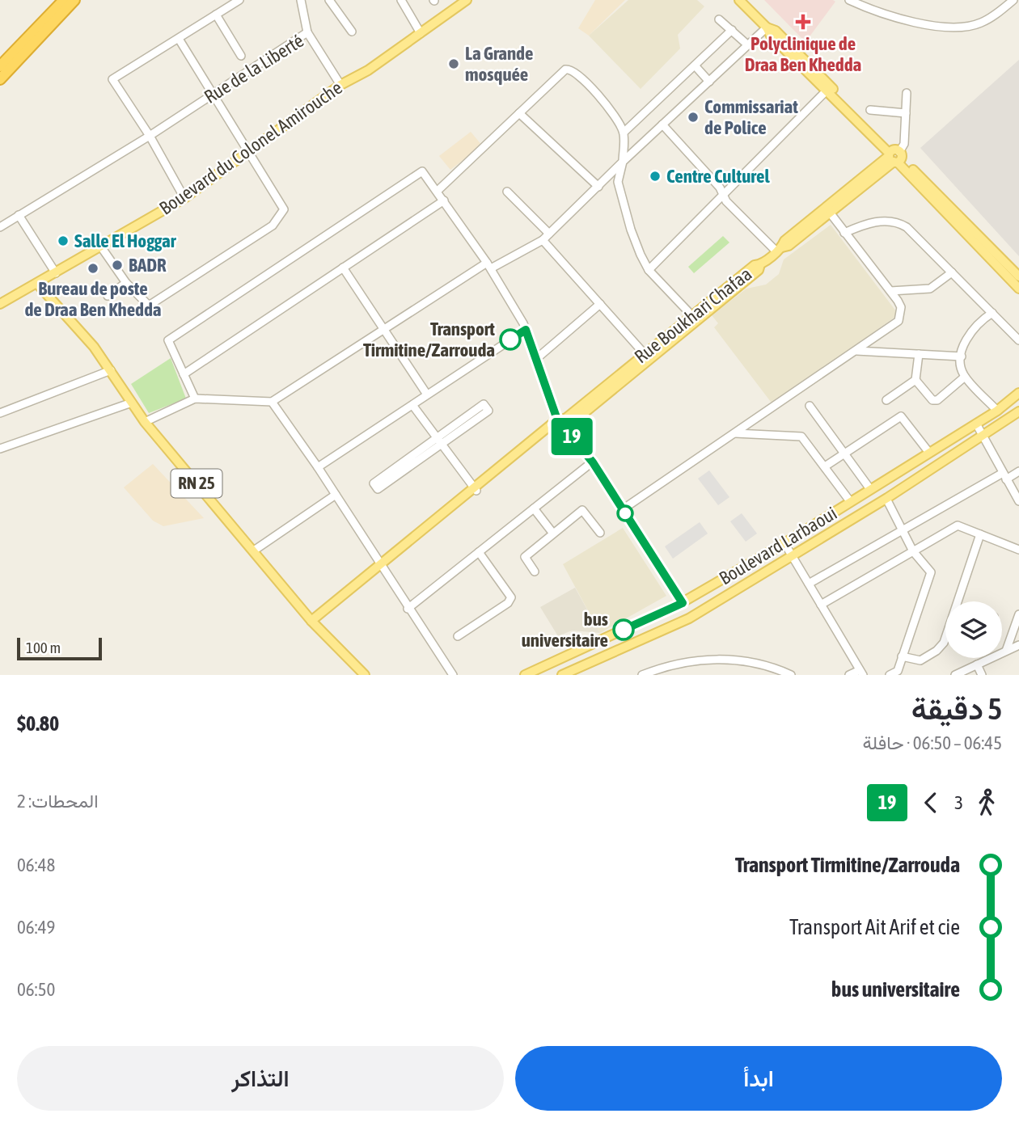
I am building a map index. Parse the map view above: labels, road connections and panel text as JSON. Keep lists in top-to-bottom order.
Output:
{
  "streets": {
    "main road": [
      "Bouevard du Colonel Amirouche",
      "Rue Boukhari Chafaa",
      "RN 25",
      "Boulevard Larbaoui"
    ],
    "street": ["Rue de la Liberté"]
  },
  "crossings": [
    ["Rue de la Liberté", "Bouevard du Colonel Amirouche"],
    ["Bouevard du Colonel Amirouche", "RN 25"],
    ["Rue Boukhari Chafaa", "RN 25"]
  ],
  "places": {
    "health": ["Polyclinique de Draa Ben Khedda"],
    "other": [
      "La Grande mosquée",
      "Commissariat de Police",
      "Centre Culturel",
      "Salle El Hoggar",
      "BADR",
      "Bureau de poste de Draa Ben Khedda",
      "Transport Tirmitine/Zarrouda",
      "bus universitaire"
    ]
  },
  "lines": ["bus line 19"],
  "scale_bar": "100 m",
  "page": {
    "on_map": "19",
    "scale": "100 m",
    "heading": ["5 دقيقة", "06:45 – 06:50 · حافلة", "$0.80"],
    "legs": ["3", "19", "المحطات: 2"],
    "list": [
      {
        "name": "Transport Tirmitine/Zarrouda",
        "value": "06:48"
      },
      {
        "name": "Transport Ait Arif et cie",
        "value": "06:49"
      },
      {
        "name": "bus universitaire",
        "value": "06:50"
      }
    ],
    "buttons": ["ابدأ", "التذاكر"]
  }
}
